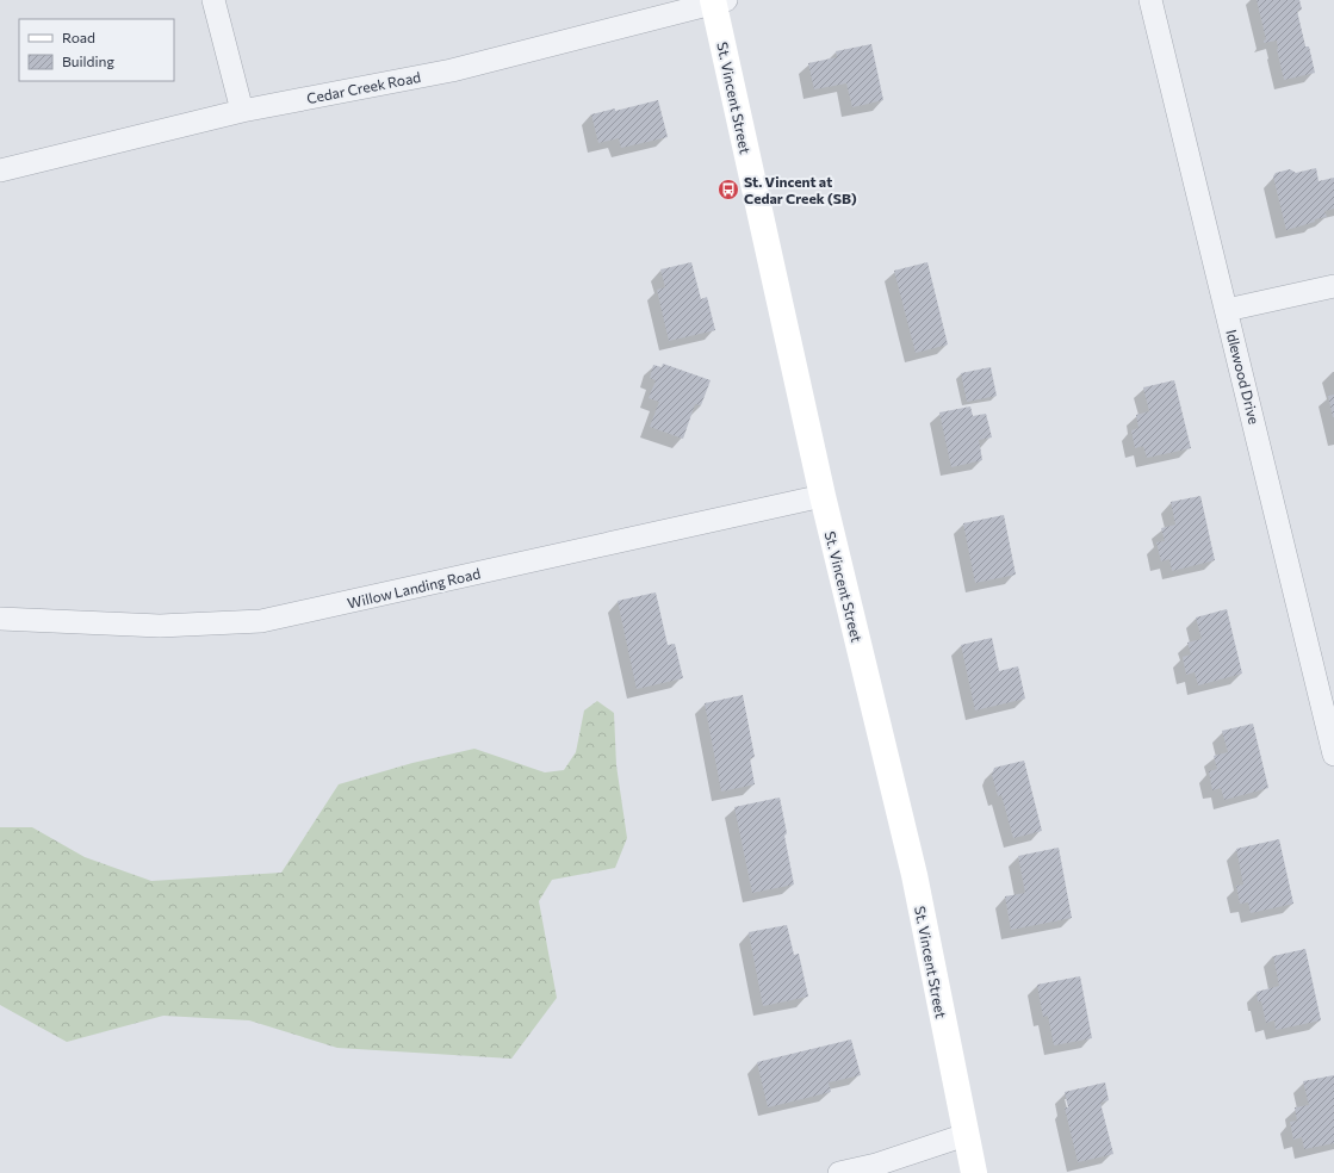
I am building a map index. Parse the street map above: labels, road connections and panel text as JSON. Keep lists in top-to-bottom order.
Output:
{
  "streets": {
    "street": [
      "Cedar Creek Road",
      "St. Vincent Street",
      "Idlewood Drive",
      "Willow Landing Road"
    ]
  },
  "crossings": [
    ["Cedar Creek Road", "St. Vincent Street"],
    ["St. Vincent Street", "Willow Landing Road"]
  ],
  "places": {
    "bus stop": ["St. Vincent at Cedar Creek (SB)"]
  },
  "legend": ["Road", "Building"]
}
